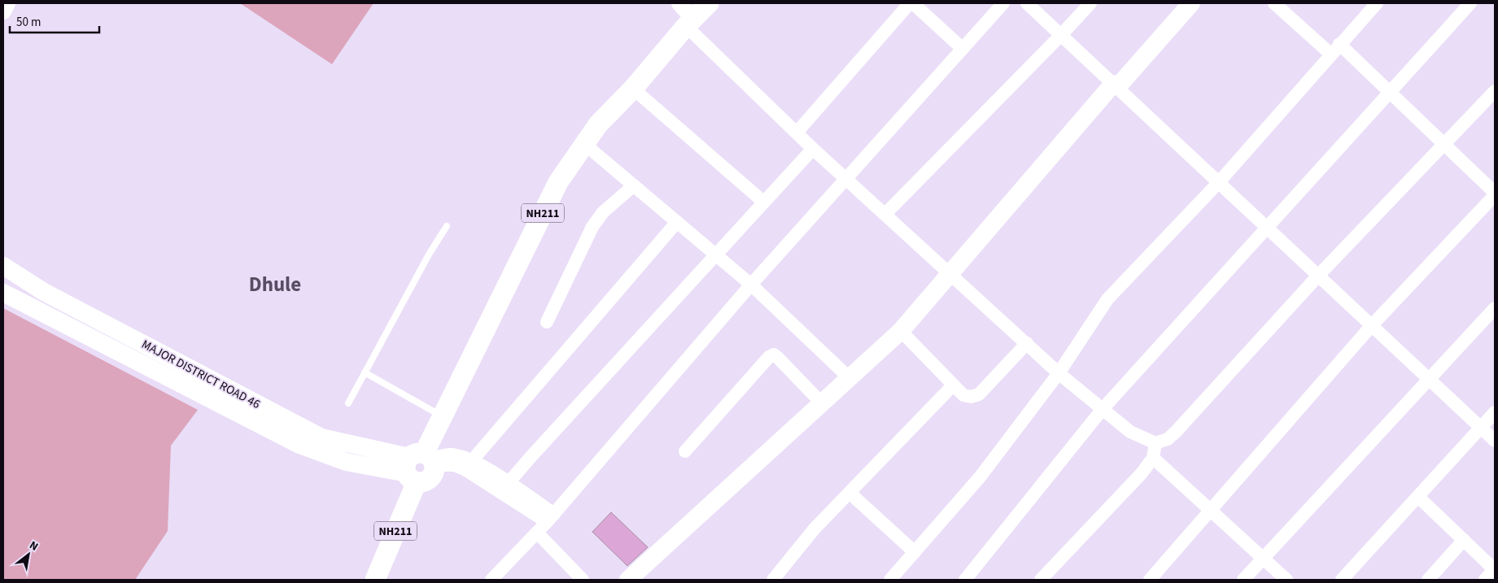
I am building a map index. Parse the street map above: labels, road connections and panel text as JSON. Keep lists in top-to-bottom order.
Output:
{
  "streets": {
    "main road": ["NH211", "MAJOR DISTRICT ROAD 46"]
  },
  "crossings": [
    ["NH211", "MAJOR DISTRICT ROAD 46"]
  ],
  "districts": ["Dhule"],
  "scale_bar": "50 m",
  "north": "top right"
}
